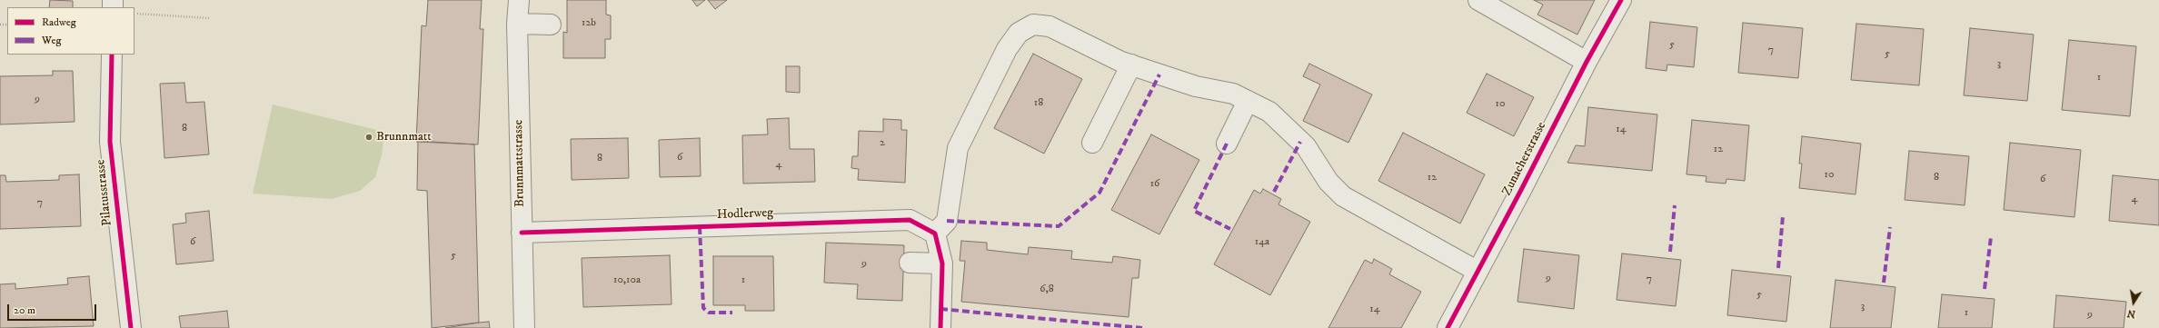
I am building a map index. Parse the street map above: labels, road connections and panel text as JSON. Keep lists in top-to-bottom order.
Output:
{
  "streets": {
    "street": [
      "Zunacherstrasse",
      "Brunnmattstrasse",
      "Pilatusstrasse",
      "Hodlerweg"
    ]
  },
  "crossings": [
    ["Brunnmattstrasse", "Hodlerweg"]
  ],
  "places": ["Brunnmatt"],
  "house_numbers": [
    "12b",
    "5",
    "7",
    "5",
    "3",
    "1",
    "9",
    "18",
    "10",
    "8",
    "14",
    "2",
    "12",
    "6",
    "8",
    "4",
    "10",
    "12",
    "8",
    "6",
    "16",
    "4",
    "7",
    "6",
    "14a",
    "5",
    "9",
    "9",
    "7",
    "10,10a",
    "1",
    "6,8",
    "5",
    "3",
    "14",
    "1",
    "9"
  ],
  "legend": ["Radweg", "Weg"],
  "scale_bar": "20 m",
  "north": "bottom"
}
